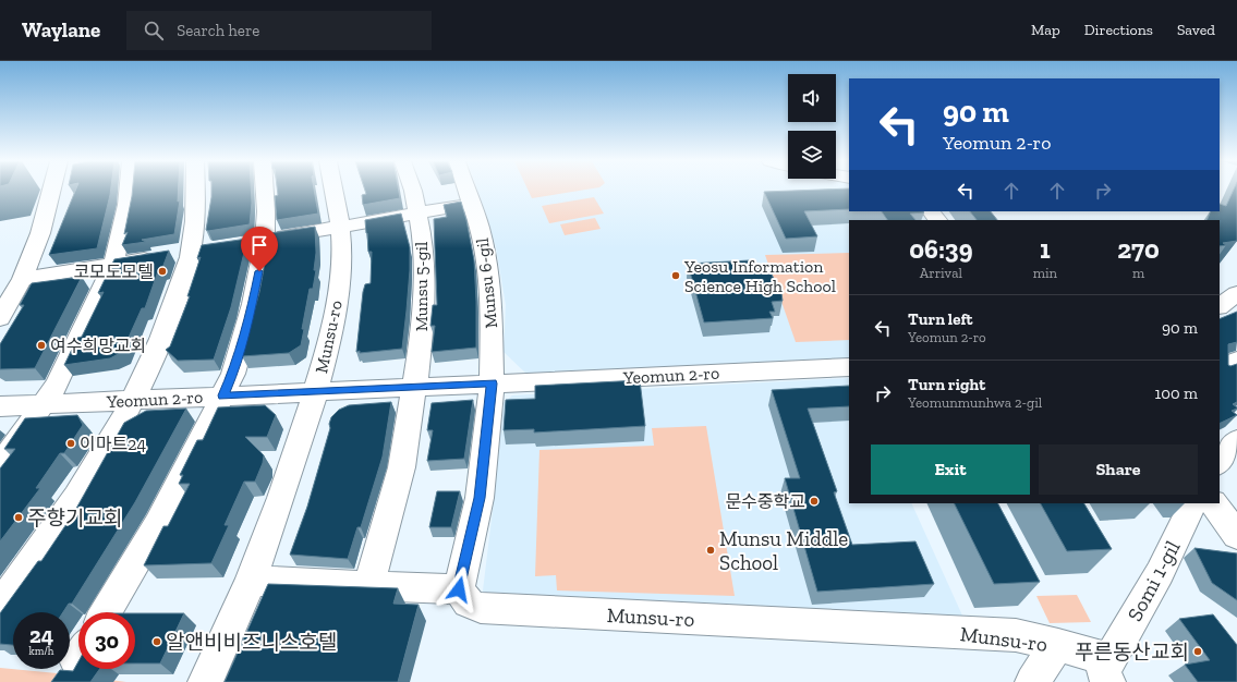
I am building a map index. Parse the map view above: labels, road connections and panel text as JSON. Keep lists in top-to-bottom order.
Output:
{
  "streets": {
    "street": [
      "Munsu 6-gil",
      "Munsu 5-gil",
      "Munsu-ro",
      "Yeomun 2-ro",
      "Somi 1-gil"
    ]
  },
  "crossings": [
    ["Munsu 6-gil", "Yeomun 2-ro"],
    ["Munsu 5-gil", "Yeomun 2-ro"],
    ["Munsu-ro", "Yeomun 2-ro"],
    ["Munsu-ro", "Somi 1-gil"]
  ],
  "places": [
    "코모도모텔",
    "Yeosu Information Science High School",
    "여수희망교회",
    "이마트24",
    "문수중학교",
    "주향기교회",
    "Munsu Middle School",
    "알앤비비즈니스호텔",
    "푸른동산교회"
  ],
  "page": {
    "header": "Waylane",
    "search": "Search here",
    "nav": ["Map", "Directions", "Saved"],
    "turn": ["90 m", "Yeomun 2-ro"],
    "eta": [
      "06:39",
      "Arrival",
      "1",
      "min",
      "270",
      "m"
    ],
    "list": [
      {
        "name": "Turn left",
        "note": "Yeomun 2-ro",
        "value": "90 m"
      },
      {
        "name": "Turn right",
        "note": "Yeomunmunhwa 2-gil",
        "value": "100 m"
      }
    ],
    "buttons": ["Exit", "Share"],
    "speed": "24 km/h",
    "limit": "30"
  }
}
